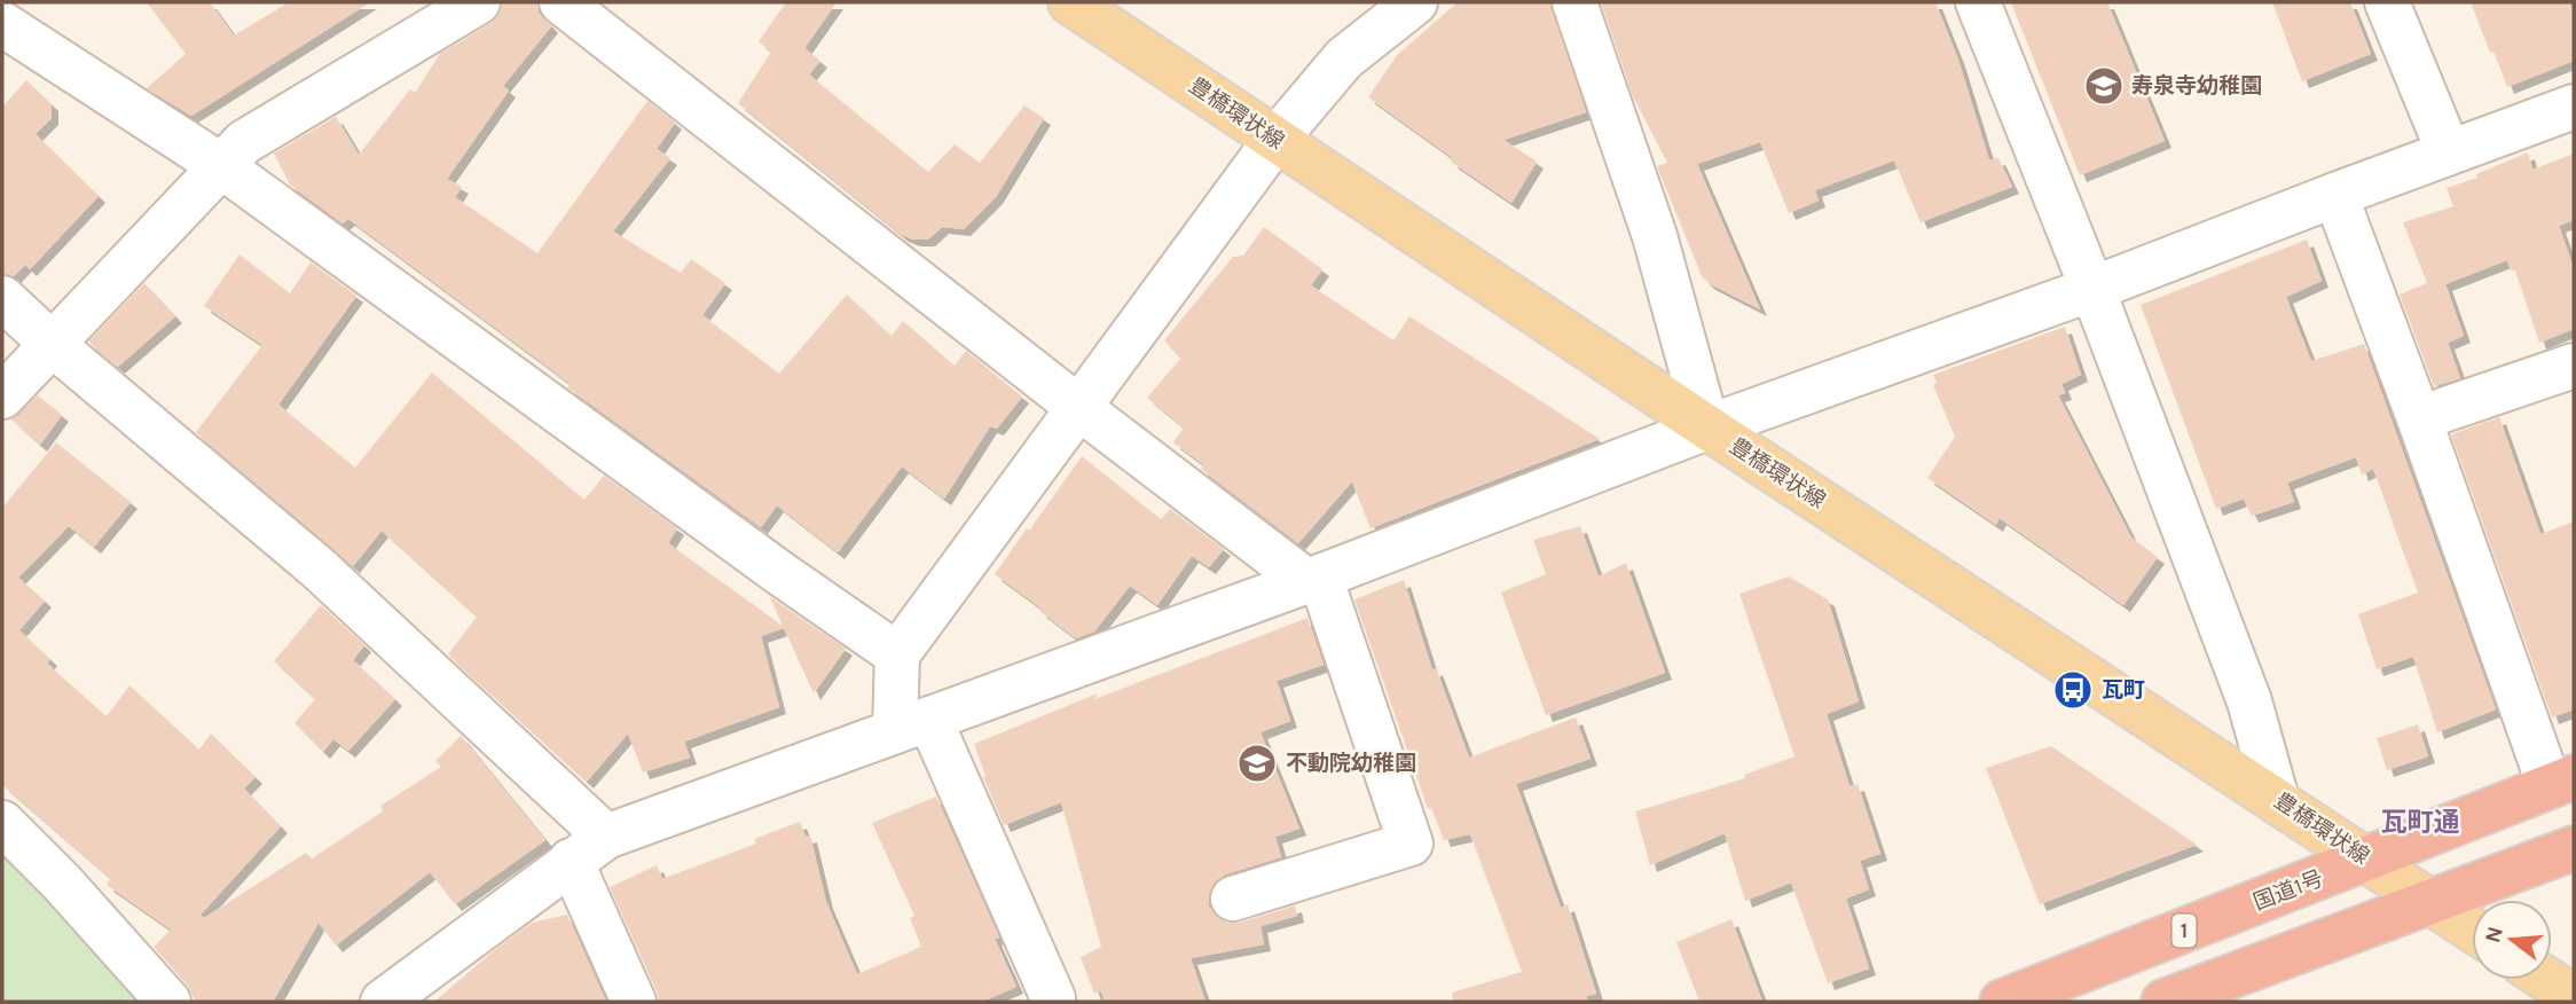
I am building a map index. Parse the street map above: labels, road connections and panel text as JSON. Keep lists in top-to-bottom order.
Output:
{
  "streets": {
    "highway": ["国道1号", "1"],
    "main road": ["豊橋環状線"]
  },
  "crossings": [
    ["豊橋環状線", "国道1号"]
  ],
  "districts": ["瓦町通"],
  "places": {
    "school or university": ["寿泉寺幼稚園", "不動院幼稚園"],
    "bus stop": ["瓦町"]
  },
  "north": "left"
}
